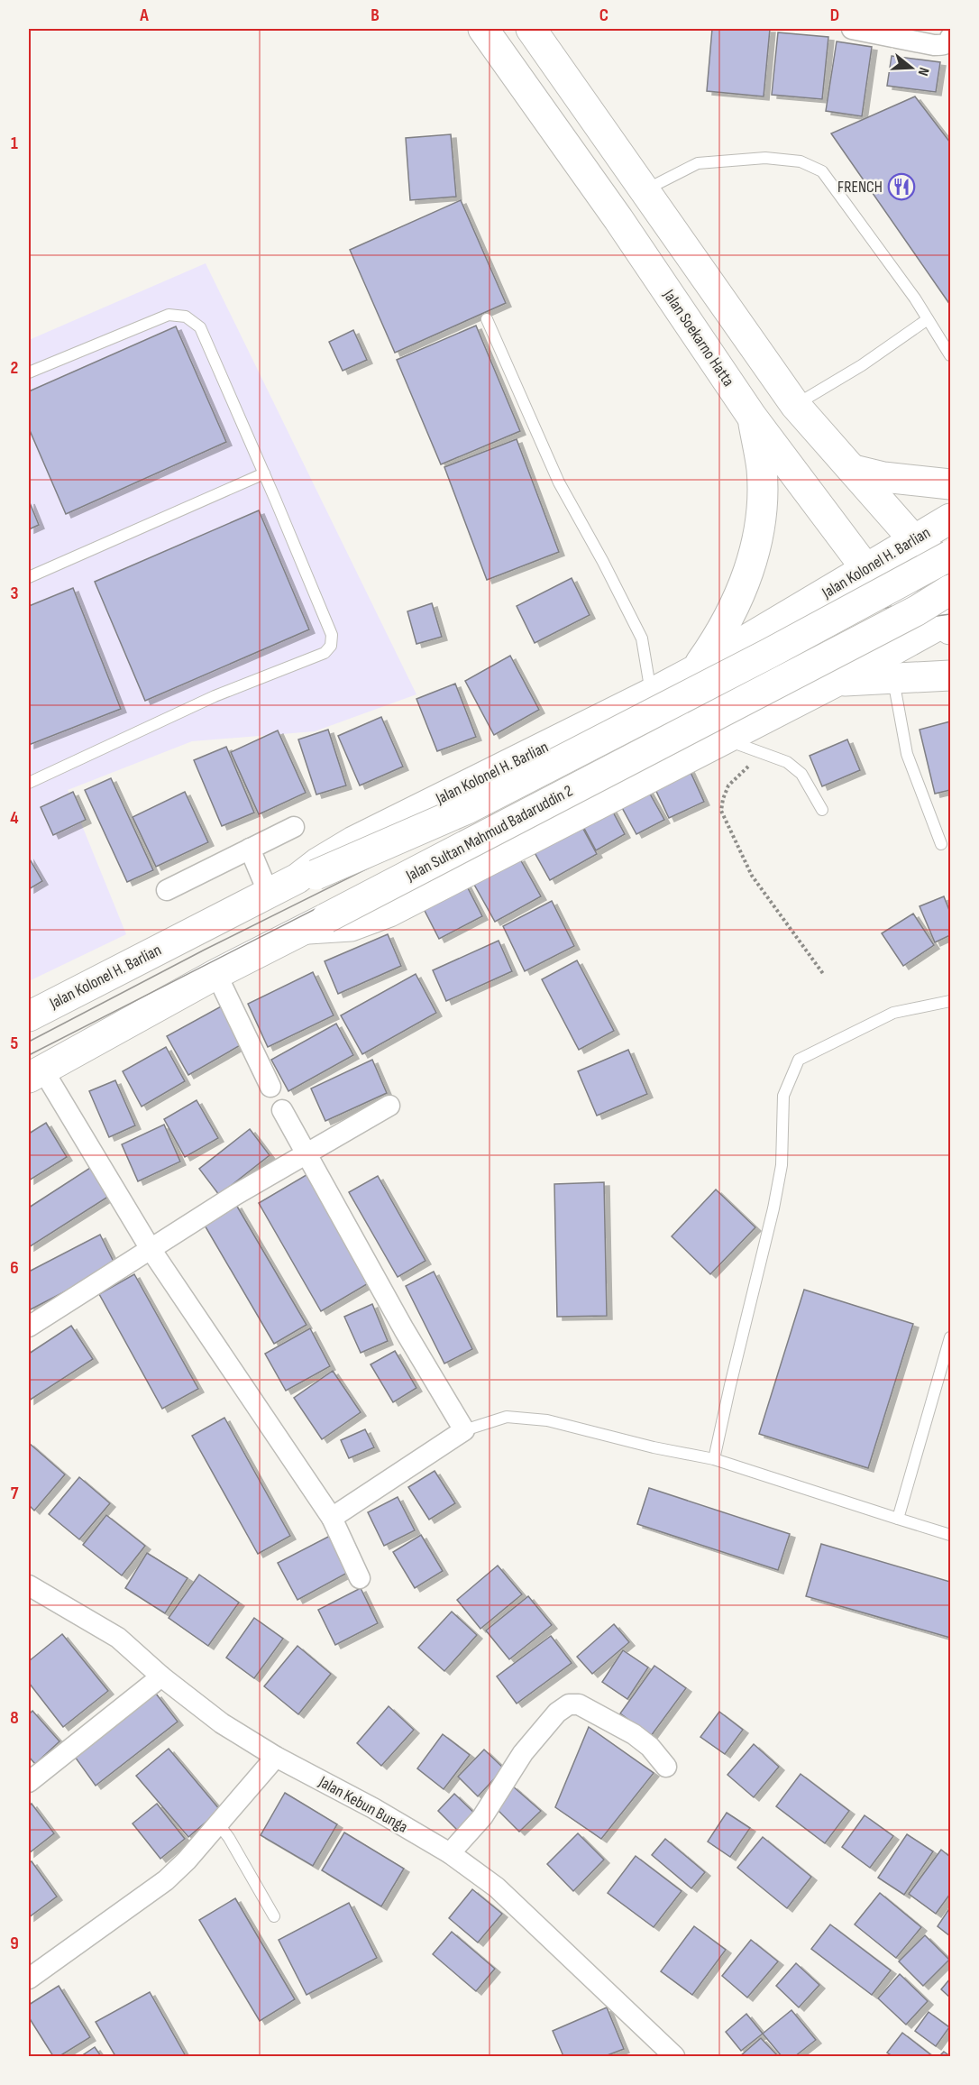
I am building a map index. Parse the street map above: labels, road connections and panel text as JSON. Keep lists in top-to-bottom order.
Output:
{
  "streets": {
    "highway": ["Jalan Soekarno Hatta", "Jalan Kolonel H. Barlian", "Jalan Sultan Mahmud Badaruddin 2"],
    "street": ["Jalan Kebun Bunga"]
  },
  "crossings": [
    ["Jalan Soekarno Hatta", "Jalan Kolonel H. Barlian"],
    ["Jalan Kolonel H. Barlian", "Jalan Sultan Mahmud Badaruddin 2"]
  ],
  "places": {
    "restaurant": ["FRENCH"]
  },
  "north": "right",
  "grid": {
    "columns": [
      "A",
      "B",
      "C",
      "D"
    ],
    "rows": [
      "1",
      "2",
      "3",
      "4",
      "5",
      "6",
      "7",
      "8",
      "9"
    ]
  }
}
